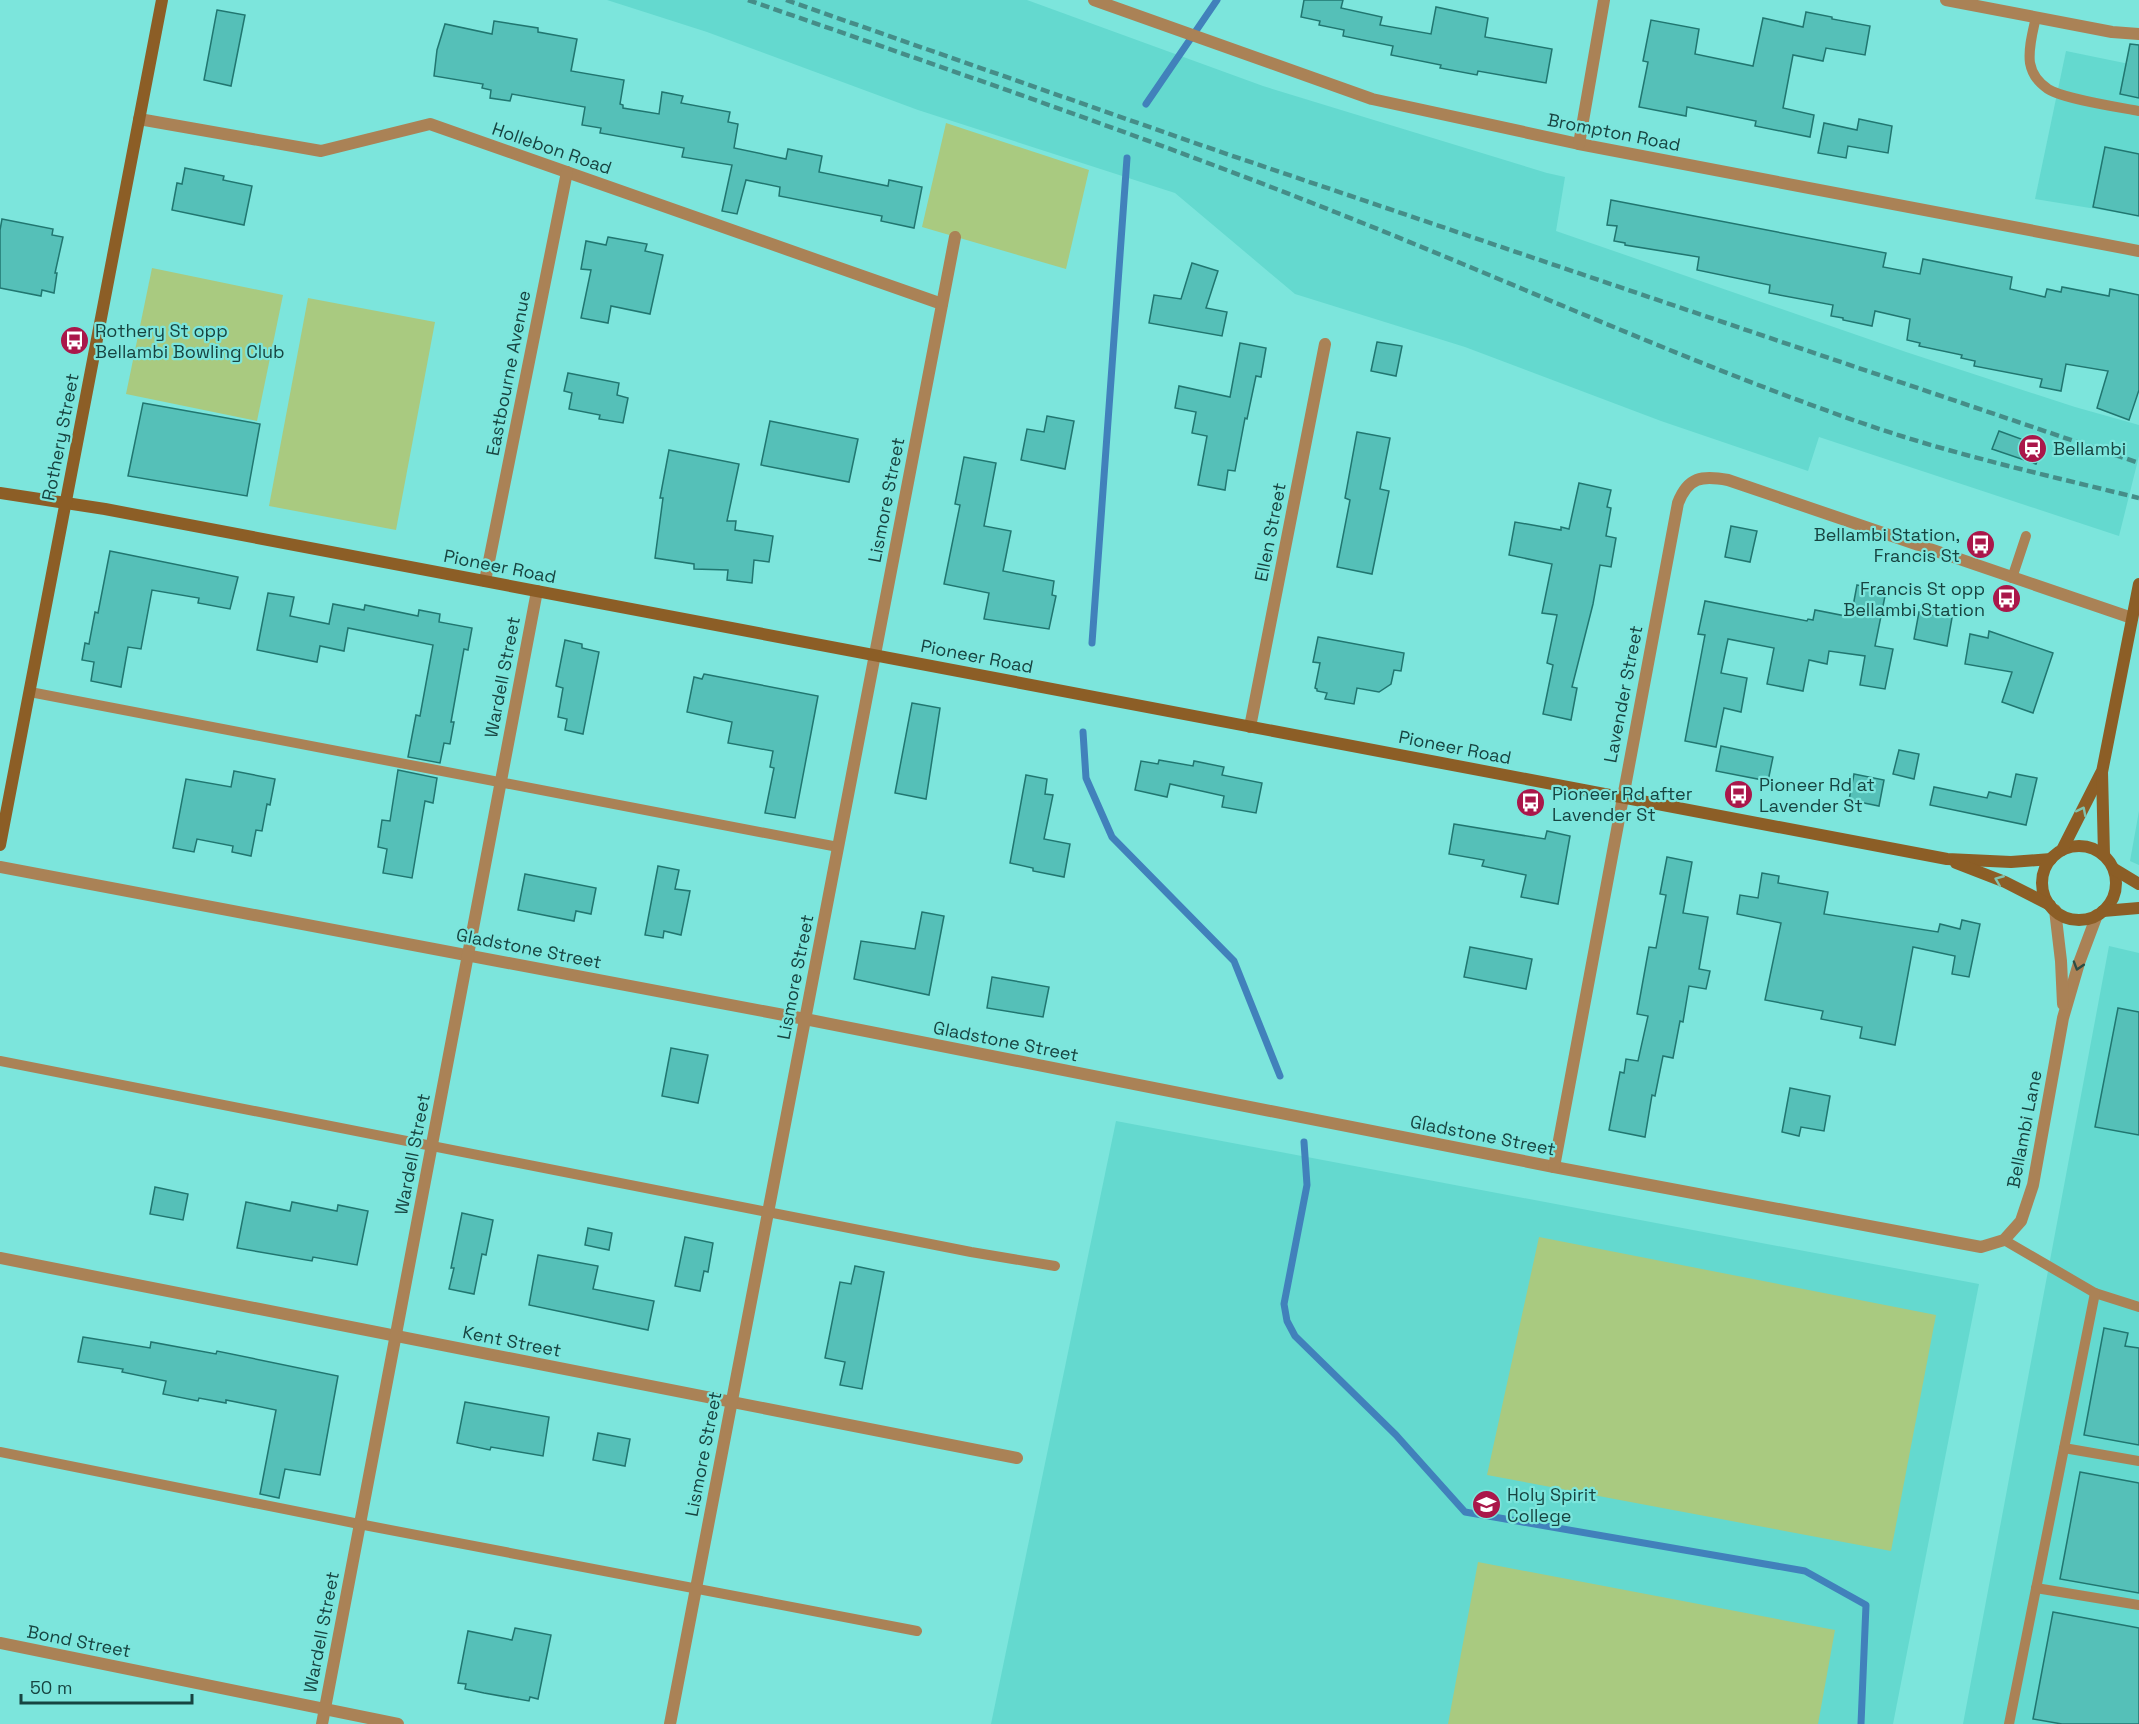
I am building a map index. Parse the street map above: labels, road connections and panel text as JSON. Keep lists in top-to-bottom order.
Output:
{
  "streets": {
    "main road": ["Rothery Street", "Pioneer Road"],
    "street": [
      "Brompton Road",
      "Hollebon Road",
      "Eastbourne Avenue",
      "Lismore Street",
      "Ellen Street",
      "Wardell Street",
      "Lavender Street",
      "Gladstone Street",
      "Bellambi Lane",
      "Kent Street",
      "Bond Street"
    ]
  },
  "crossings": [
    ["Hollebon Road", "Eastbourne Avenue"],
    ["Hollebon Road", "Rothery Street"],
    ["Hollebon Road", "Lismore Street"],
    ["Eastbourne Avenue", "Pioneer Road"],
    ["Rothery Street", "Pioneer Road"],
    ["Lismore Street", "Pioneer Road"],
    ["Lismore Street", "Gladstone Street"],
    ["Lismore Street", "Kent Street"],
    ["Ellen Street", "Pioneer Road"],
    ["Pioneer Road", "Wardell Street"],
    ["Pioneer Road", "Lavender Street"],
    ["Pioneer Road", "Bellambi Lane"],
    ["Wardell Street", "Gladstone Street"],
    ["Wardell Street", "Kent Street"],
    ["Wardell Street", "Bond Street"],
    ["Lavender Street", "Gladstone Street"],
    ["Gladstone Street", "Bellambi Lane"]
  ],
  "places": {
    "bus stop": [
      "Rothery St opp Bellambi Bowling Club",
      "Bellambi Station, Francis St",
      "Francis St opp Bellambi Station",
      "Pioneer Rd at Lavender St",
      "Pioneer Rd after Lavender St"
    ],
    "station": ["Bellambi"],
    "school or university": ["Holy Spirit College"]
  },
  "scale_bar": "50 m"
}
